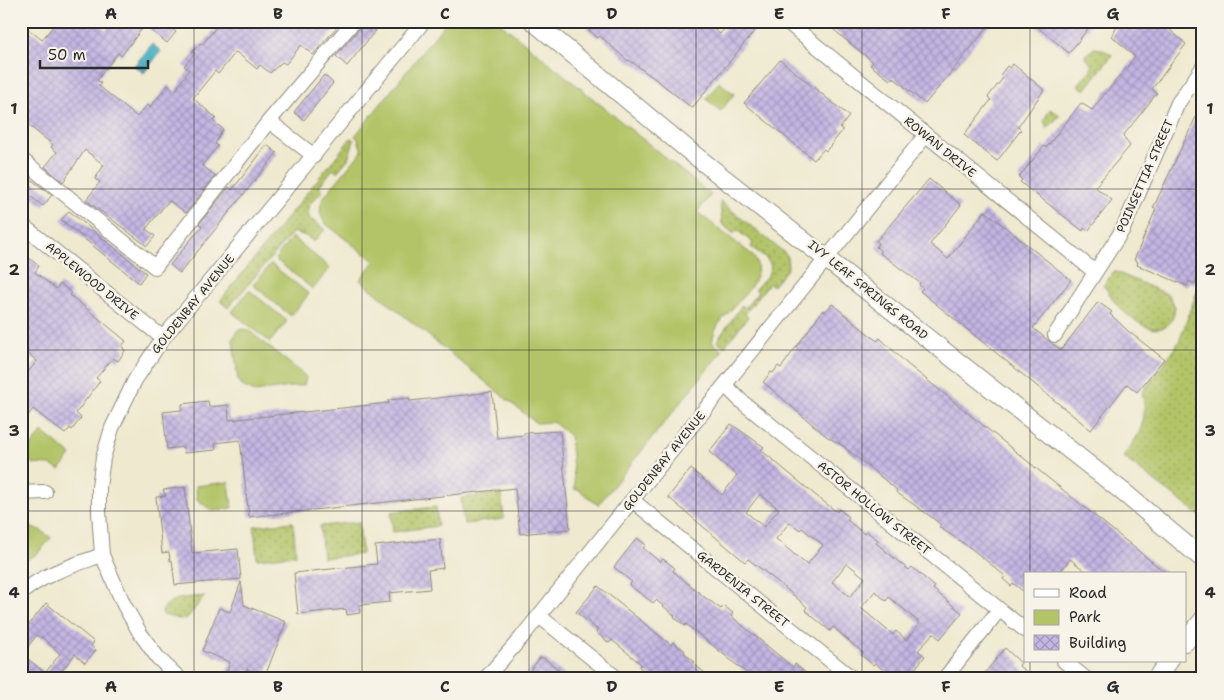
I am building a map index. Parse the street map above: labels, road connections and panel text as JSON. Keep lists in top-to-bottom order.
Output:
{
  "streets": {
    "street": [
      "ROWAN DRIVE",
      "POINSETTIA STREET",
      "APPLEWOOD DRIVE",
      "IVY LEAF SPRINGS ROAD",
      "GOLDENBAY AVENUE",
      "ASTOR HOLLOW STREET",
      "GARDENIA STREET"
    ]
  },
  "crossings": [
    ["ROWAN DRIVE", "POINSETTIA STREET"],
    ["ROWAN DRIVE", "GOLDENBAY AVENUE"],
    ["APPLEWOOD DRIVE", "GOLDENBAY AVENUE"],
    ["IVY LEAF SPRINGS ROAD", "GOLDENBAY AVENUE"],
    ["GOLDENBAY AVENUE", "ASTOR HOLLOW STREET"],
    ["GOLDENBAY AVENUE", "GARDENIA STREET"]
  ],
  "legend": ["Road", "Park", "Building"],
  "scale_bar": "50 m",
  "grid": {
    "columns": [
      "A",
      "B",
      "C",
      "D",
      "E",
      "F",
      "G"
    ],
    "rows": [
      "1",
      "2",
      "3",
      "4"
    ]
  }
}
